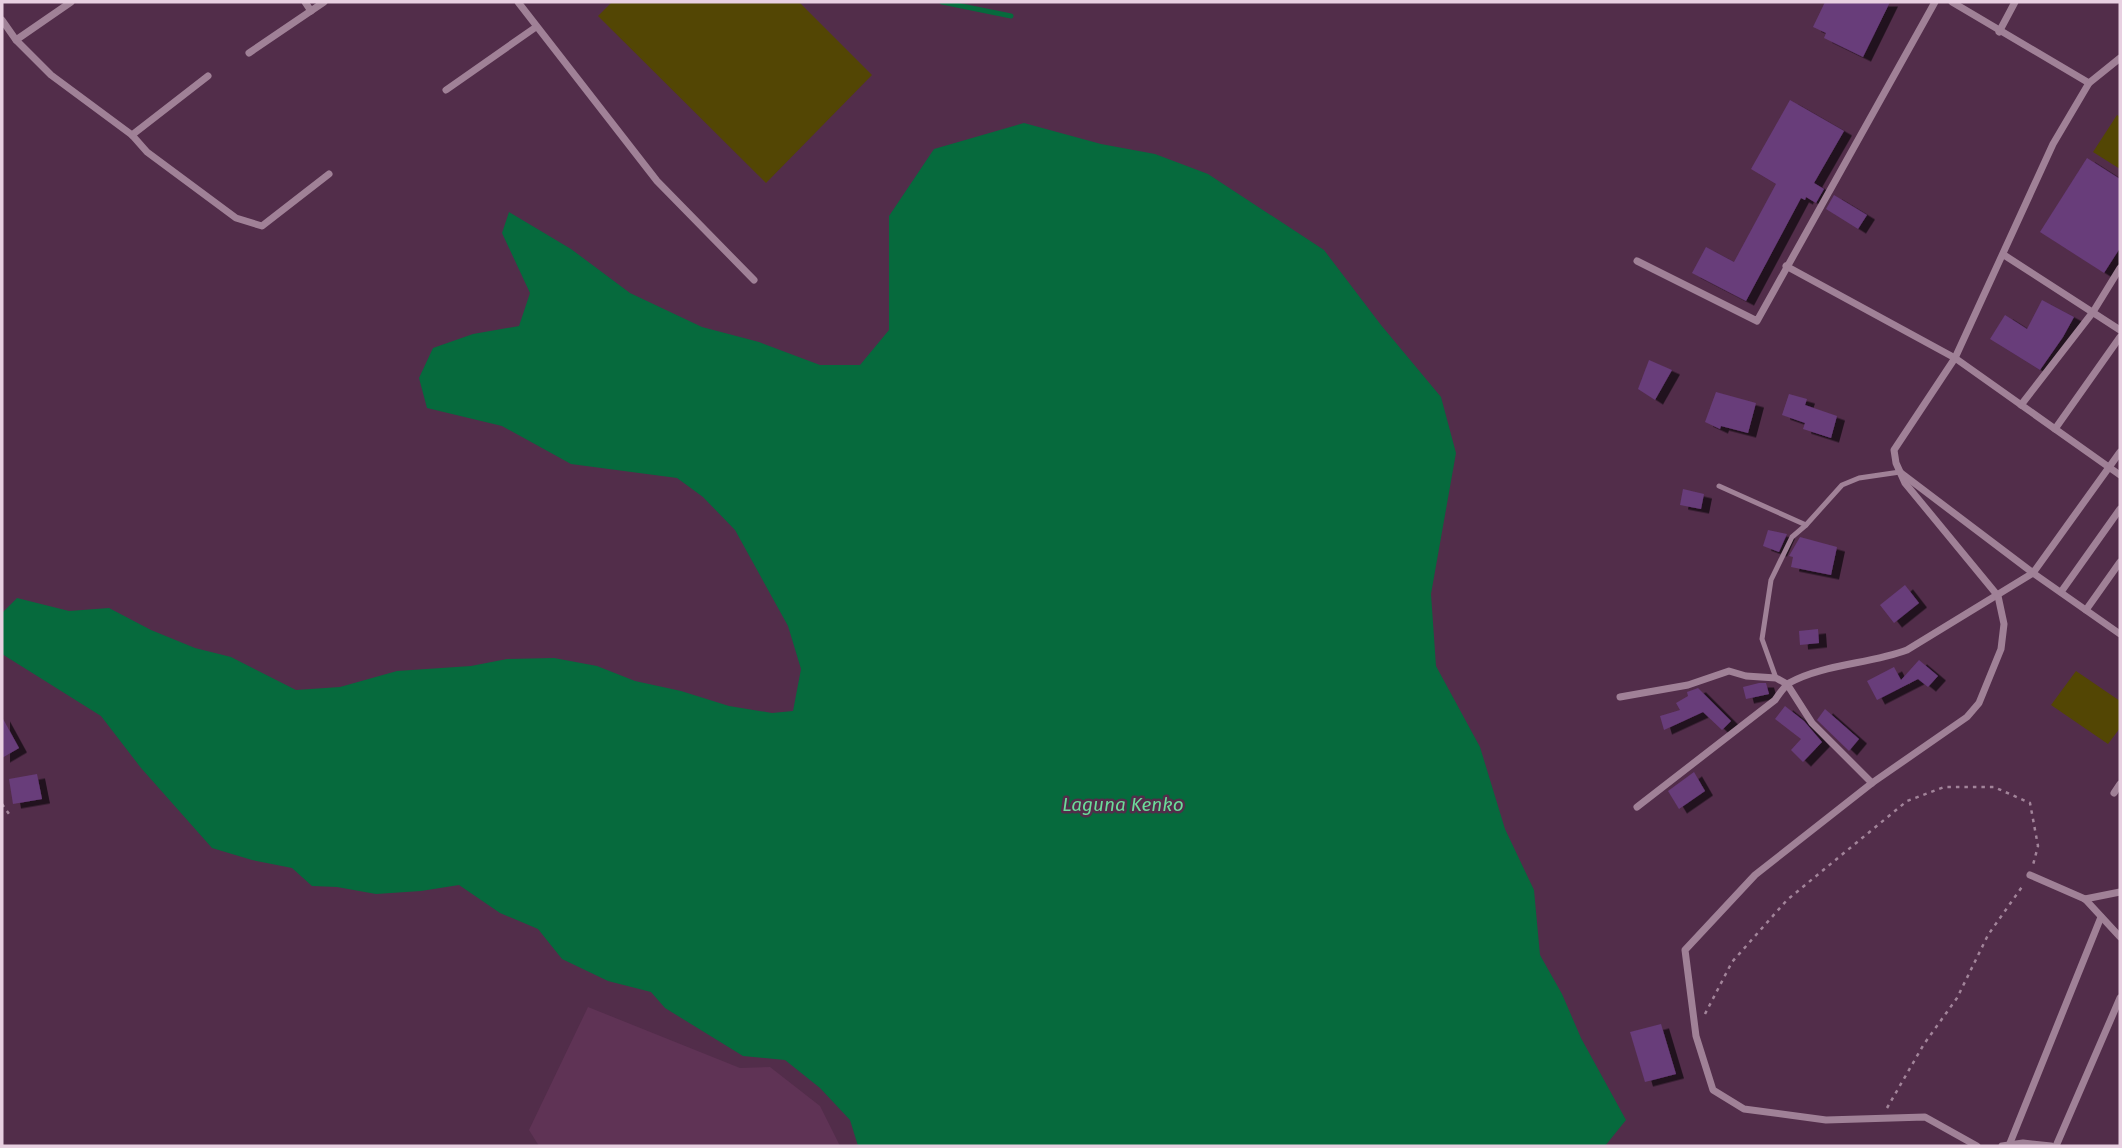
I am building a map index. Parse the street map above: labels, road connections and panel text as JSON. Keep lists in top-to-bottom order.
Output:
{
  "water": ["Laguna Kenko"]
}
